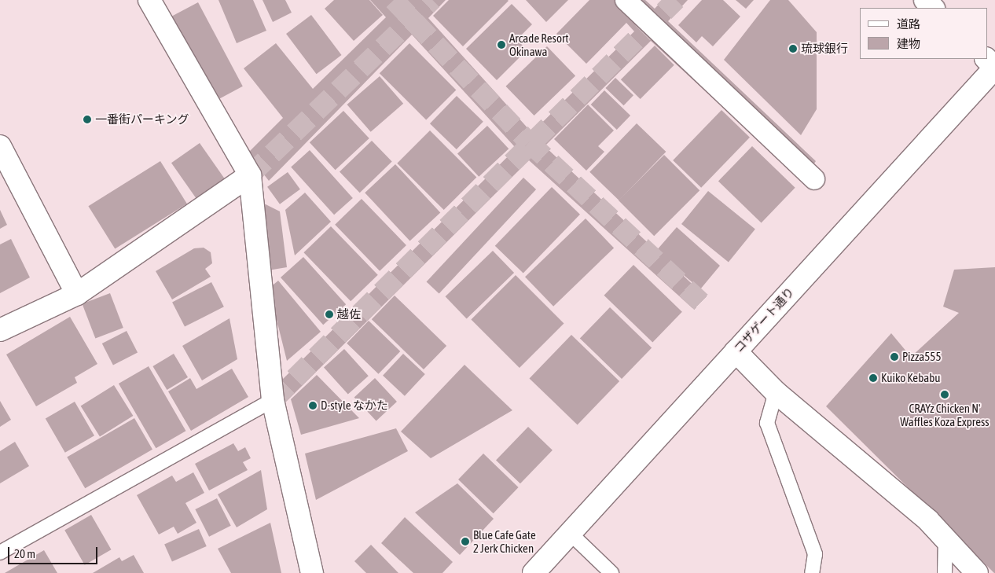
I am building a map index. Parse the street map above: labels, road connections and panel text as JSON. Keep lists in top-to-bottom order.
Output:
{
  "streets": {
    "main road": ["コザゲート通り"]
  },
  "places": [
    "Arcade Resort Okinawa",
    "琉球銀行",
    "一番街パーキング",
    "越佐",
    "Pizza555",
    "Kuiko Kebabu",
    "CRAYz Chicken N' Waffles Koza Express",
    "D-style なかた",
    "Blue Cafe Gate 2 Jerk Chicken"
  ],
  "legend": ["道路", "建物"],
  "scale_bar": "20 m"
}
